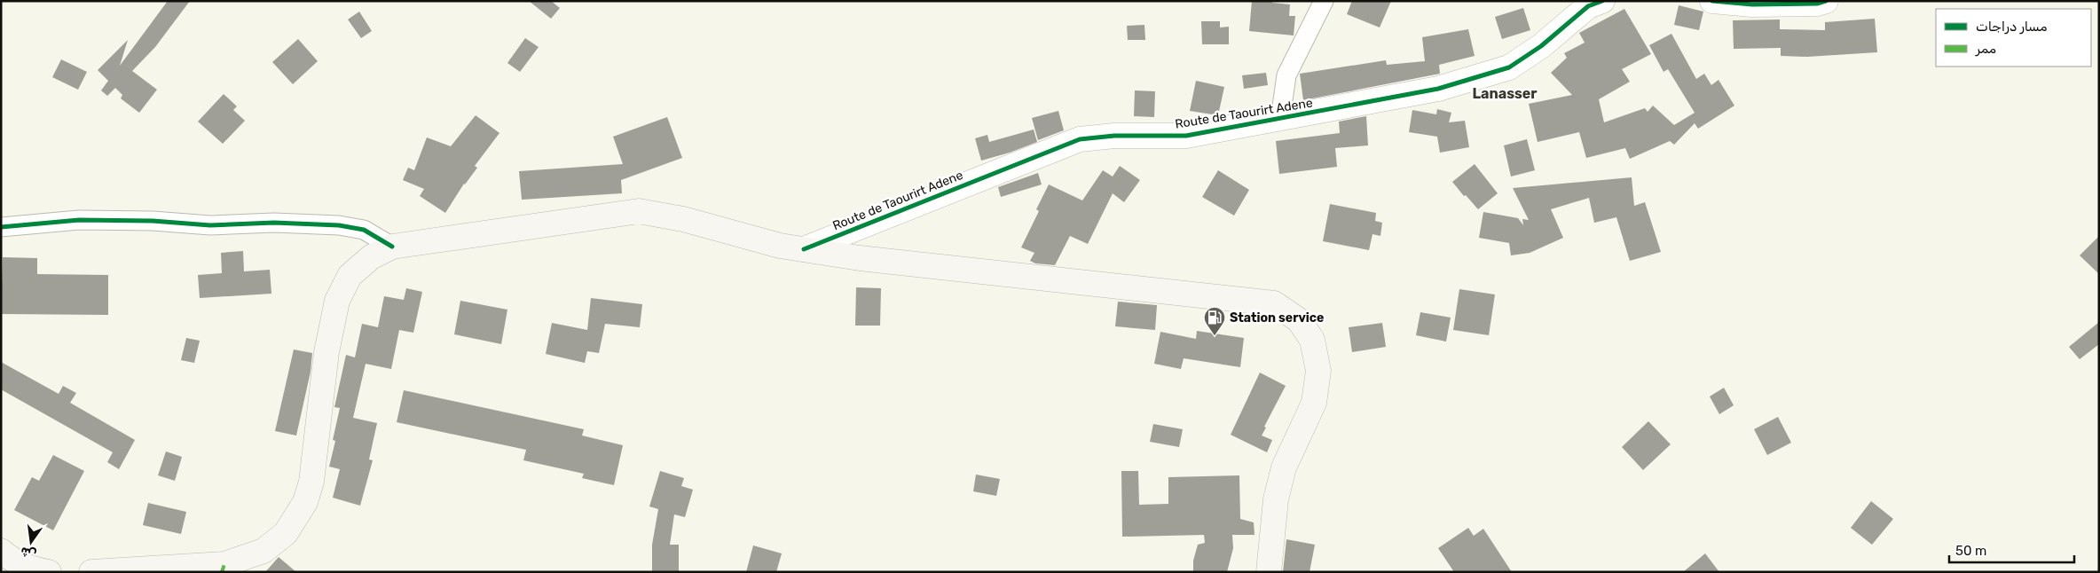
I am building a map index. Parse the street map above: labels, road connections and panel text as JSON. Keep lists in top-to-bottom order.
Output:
{
  "streets": {
    "street": ["Route de Taourirt Adene"]
  },
  "districts": ["Lanasser"],
  "places": {
    "fuel station": ["Station service"]
  },
  "legend": ["مسار دراجات", "ممر"],
  "scale_bar": "50 m",
  "north": "bottom"
}
